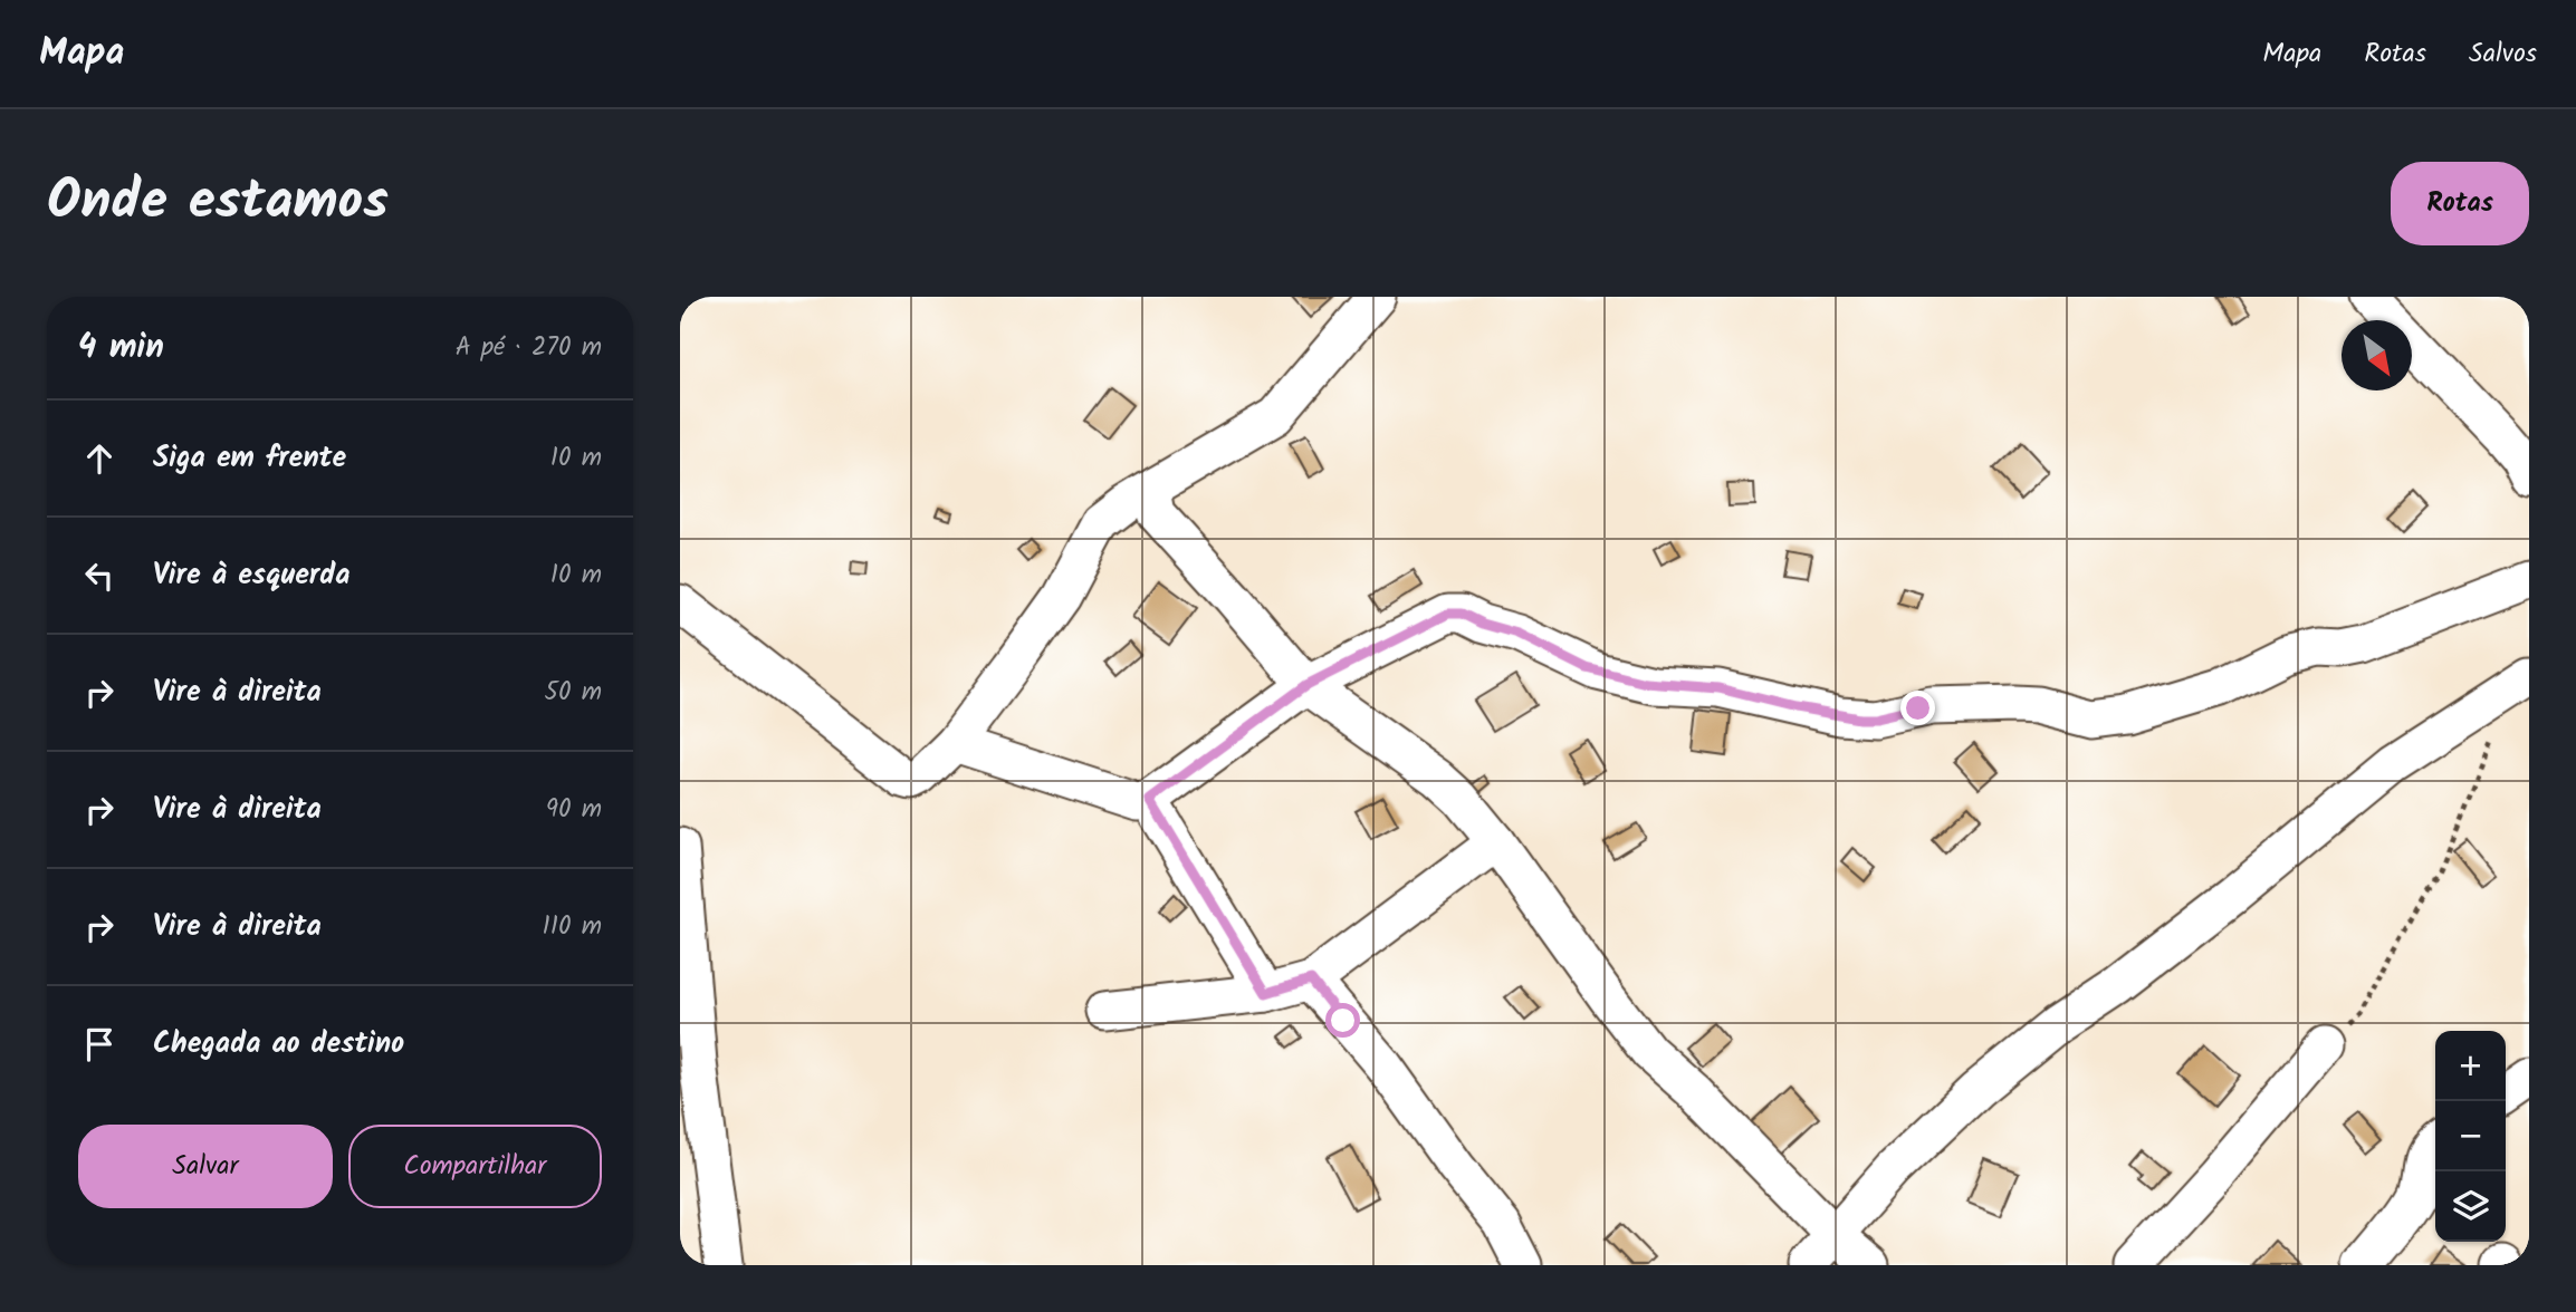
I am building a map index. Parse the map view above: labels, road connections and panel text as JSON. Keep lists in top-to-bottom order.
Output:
{
  "north": "bottom right",
  "page": {
    "header": "Mapa",
    "nav": ["Mapa", "Rotas", "Salvos"],
    "title": "Onde estamos",
    "buttons": [
      "Rotas",
      ["Salvar", "Compartilhar"]
    ],
    "heading": ["4 min", "A pé · 270 m"],
    "list": [
      ["Siga em frente", "10 m"],
      ["Vire à esquerda", "10 m"],
      ["Vire à direita", "50 m"],
      ["Vire à direita", "90 m"],
      ["Vire à direita", "110 m"],
      "Chegada ao destino"
    ],
    "map_buttons": ["+", "−"]
  }
}
